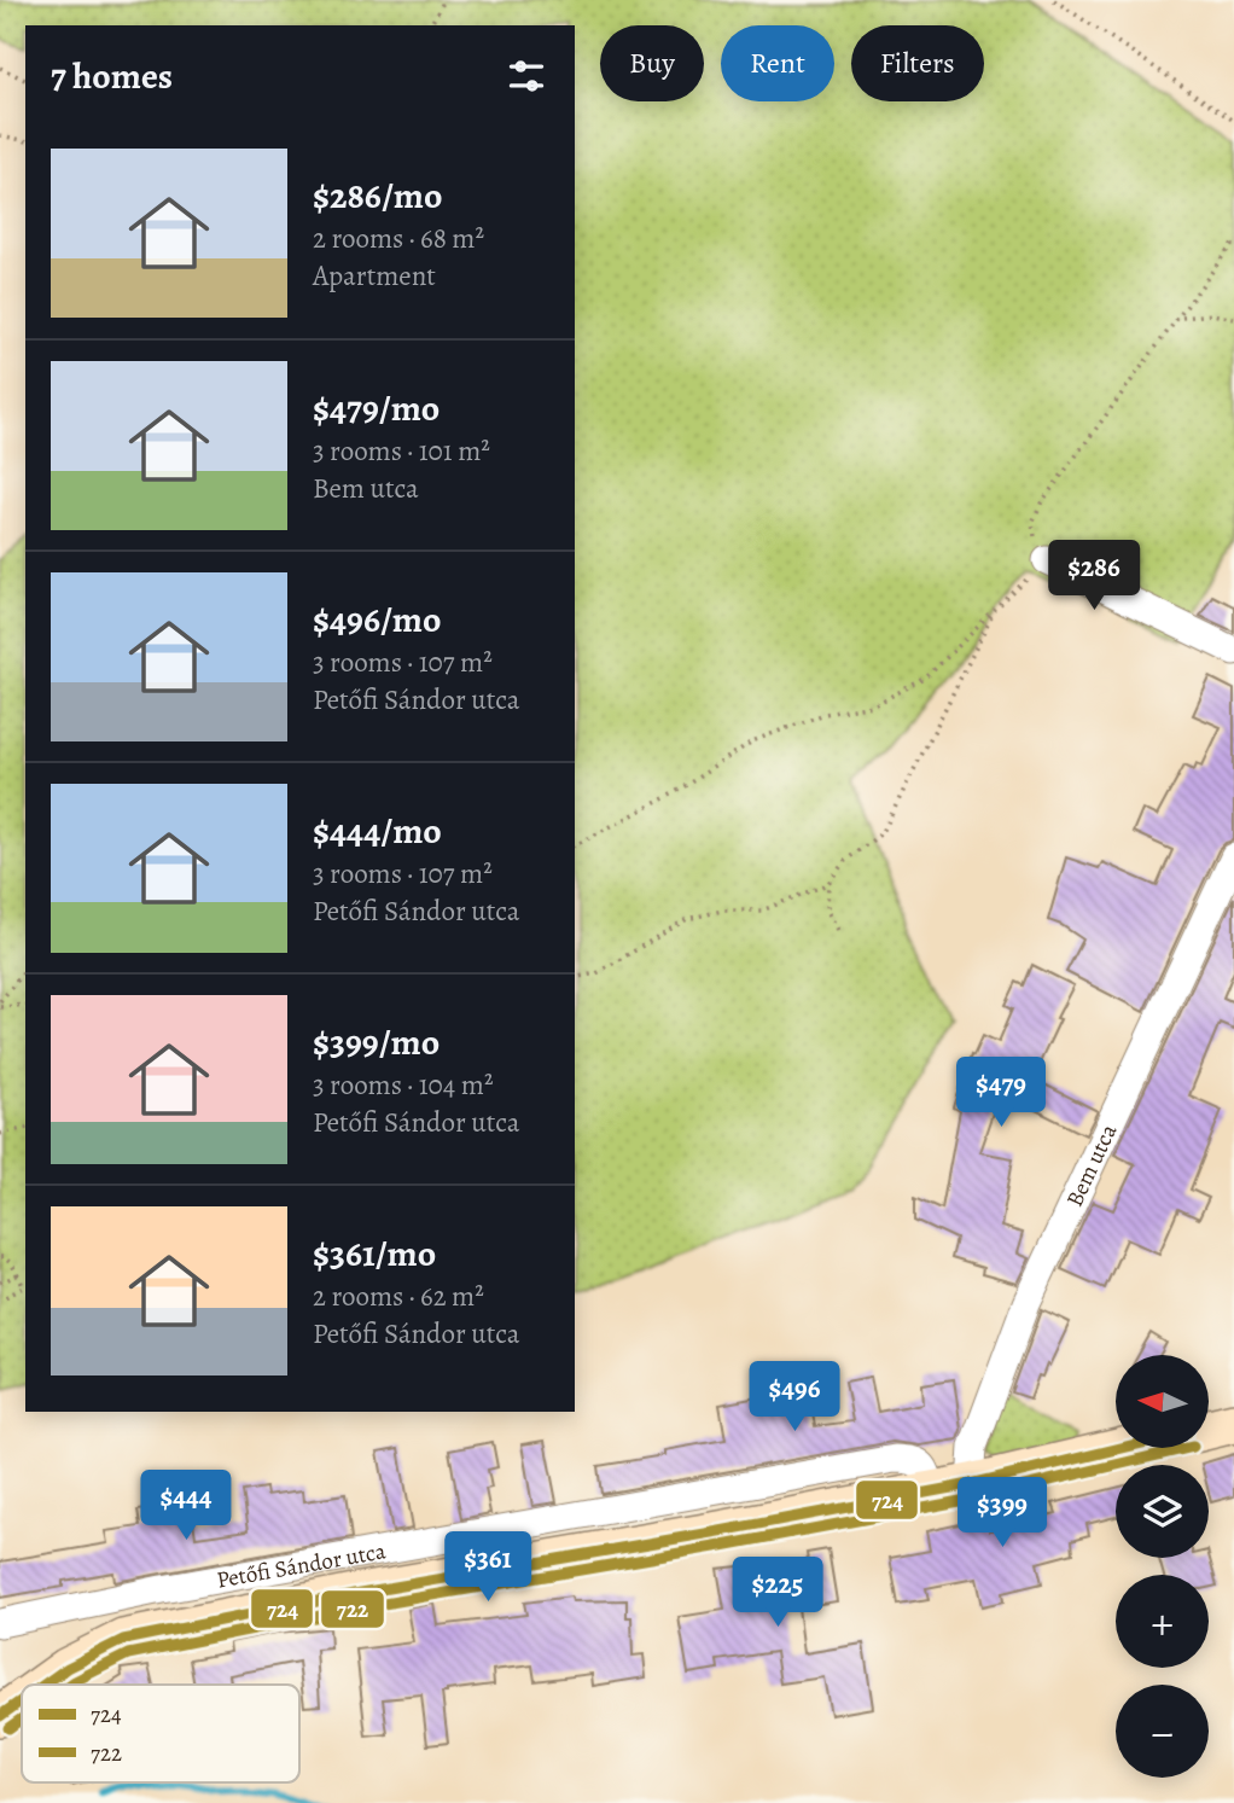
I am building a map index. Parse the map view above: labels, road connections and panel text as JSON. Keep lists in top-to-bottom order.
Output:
{
  "streets": {
    "main road": ["Petőfi Sándor utca"],
    "street": ["Bem utca"]
  },
  "crossings": [
    ["Bem utca", "Petőfi Sándor utca"]
  ],
  "lines": ["transit line 724", "transit line 722"],
  "legend": ["724", "722"],
  "north": "left",
  "page": {
    "chip": ["Buy", "Rent", "Filters"],
    "heading": "7 homes",
    "list": [
      {
        "name": "$286/mo",
        "note": "2 rooms · 68 m² · Apartment"
      },
      {
        "name": "$479/mo",
        "note": "3 rooms · 101 m² · Bem utca"
      },
      {
        "name": "$496/mo",
        "note": "3 rooms · 107 m² · Petőfi Sándor utca"
      },
      {
        "name": "$444/mo",
        "note": "3 rooms · 107 m² · Petőfi Sándor utca"
      },
      {
        "name": "$399/mo",
        "note": "3 rooms · 104 m² · Petőfi Sándor utca"
      },
      {
        "name": "$361/mo",
        "note": "2 rooms · 62 m² · Petőfi Sándor utca"
      }
    ],
    "price": [
      "$286",
      "$479",
      "$496",
      "$444",
      "$399",
      "$361",
      "$225"
    ],
    "map_buttons": ["+", "−"]
  }
}
